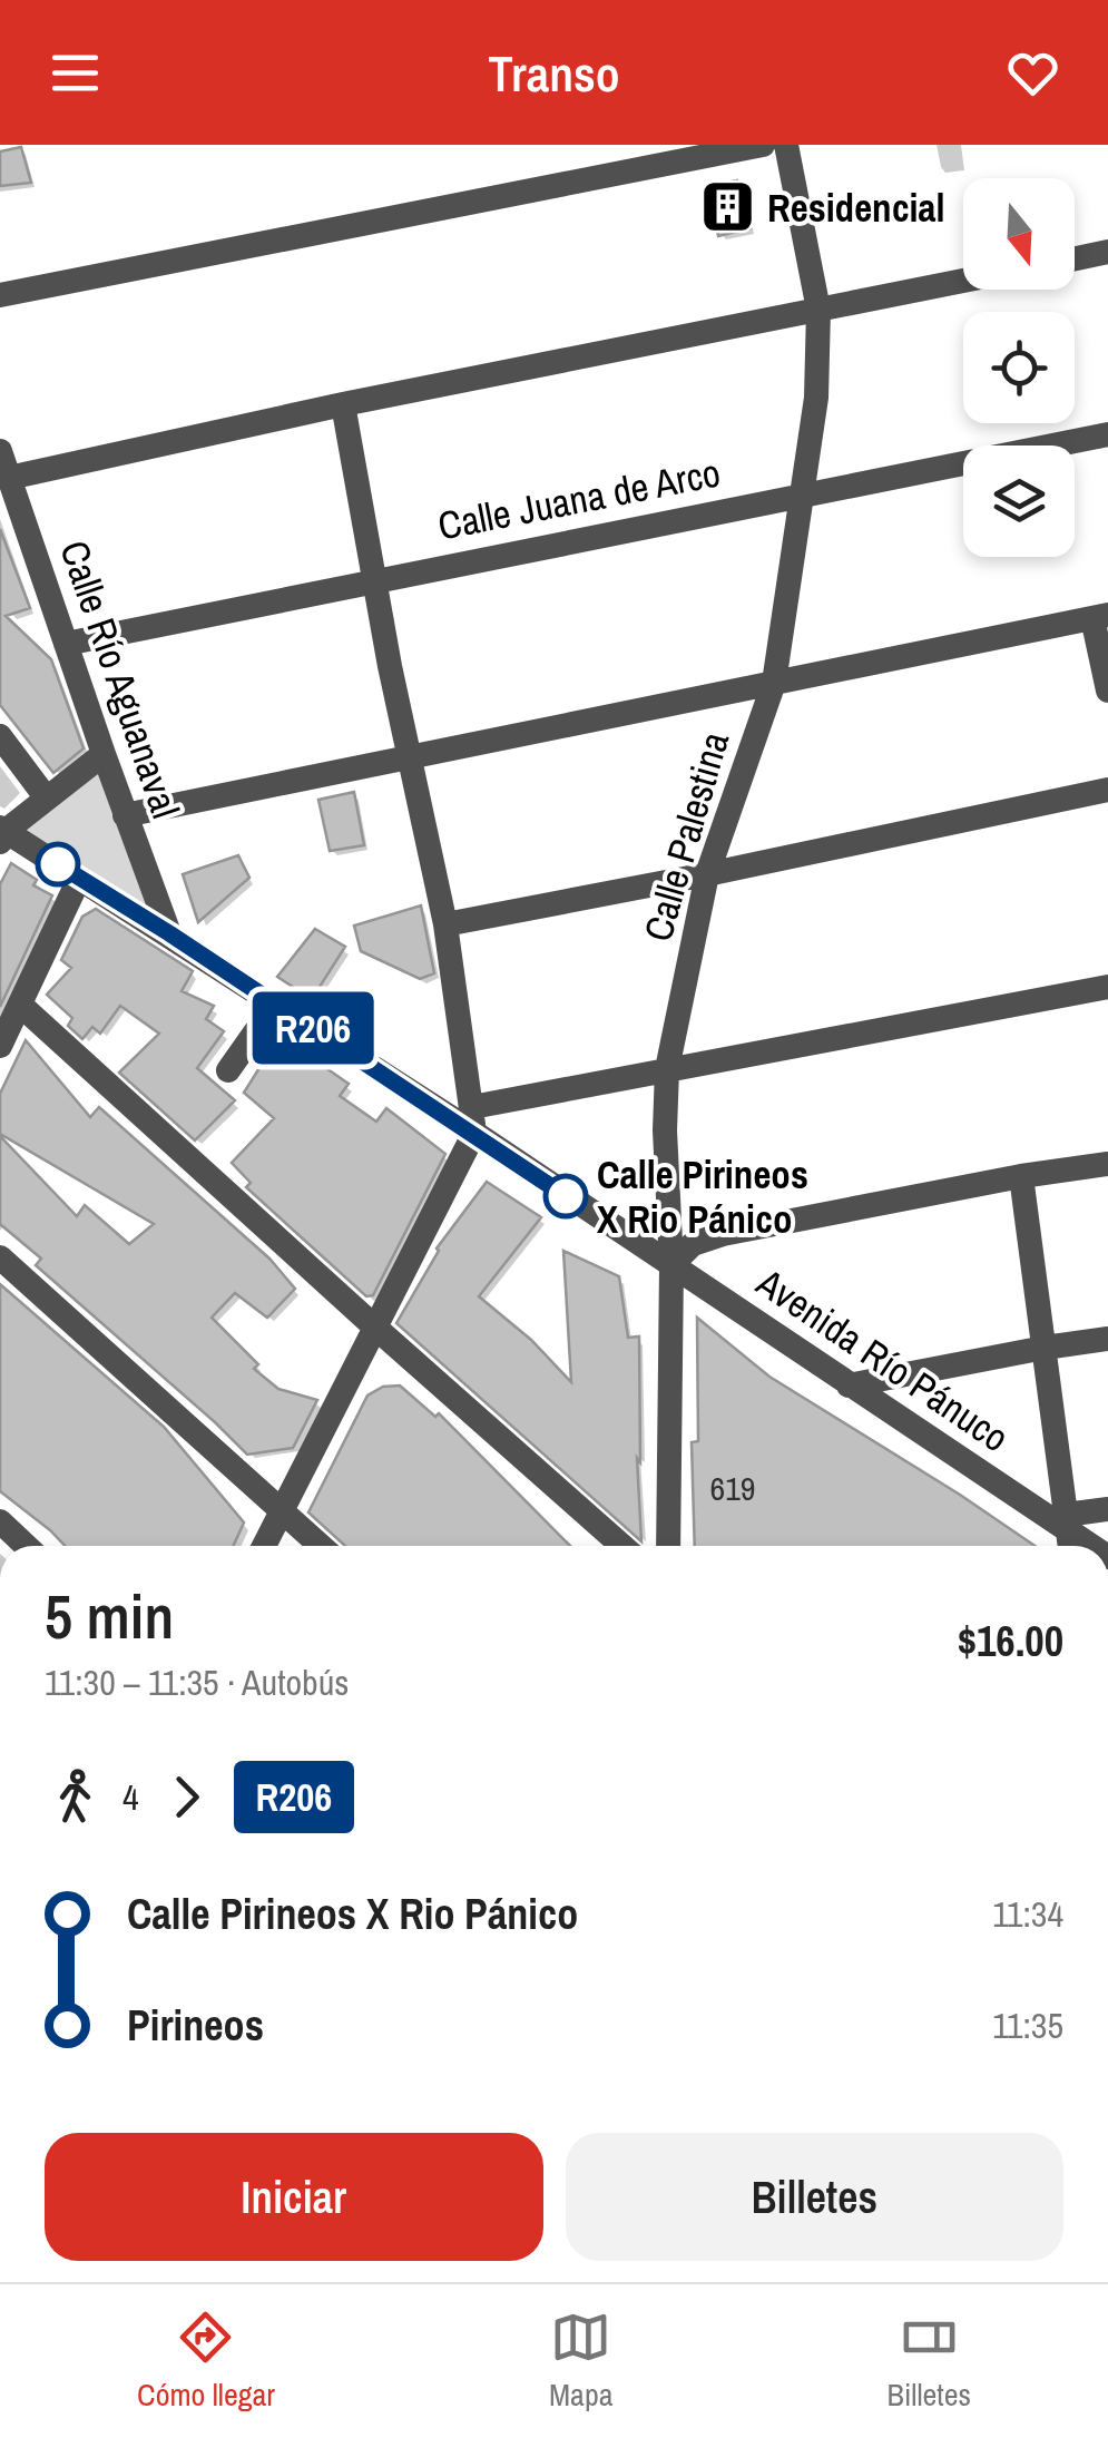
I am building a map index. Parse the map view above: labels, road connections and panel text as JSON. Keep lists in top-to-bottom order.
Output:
{
  "streets": {
    "street": [
      "Calle Juana de Arco",
      "Calle Río Aguanaval",
      "Calle Palestina",
      "Avenida Río Pánuco"
    ]
  },
  "crossings": [
    ["Calle Juana de Arco", "Calle Río Aguanaval"],
    ["Calle Juana de Arco", "Calle Palestina"],
    ["Calle Río Aguanaval", "Avenida Río Pánuco"],
    ["Calle Palestina", "Avenida Río Pánuco"]
  ],
  "places": {
    "building": ["Residencial"],
    "other": ["Calle Pirineos X Rio Pánico"]
  },
  "lines": ["bus line R206"],
  "house_numbers": ["619"],
  "north": "bottom",
  "page": {
    "header": "Transo",
    "on_map": "R206",
    "heading": ["5 min", "11:30 – 11:35 · Autobús", "$16.00"],
    "legs": ["4", "R206"],
    "list": [
      {
        "name": "Calle Pirineos X Rio Pánico",
        "value": "11:34"
      },
      {
        "name": "Pirineos",
        "value": "11:35"
      }
    ],
    "buttons": ["Iniciar", "Billetes"],
    "tabs": ["Cómo llegar", "Mapa", "Billetes"]
  }
}
